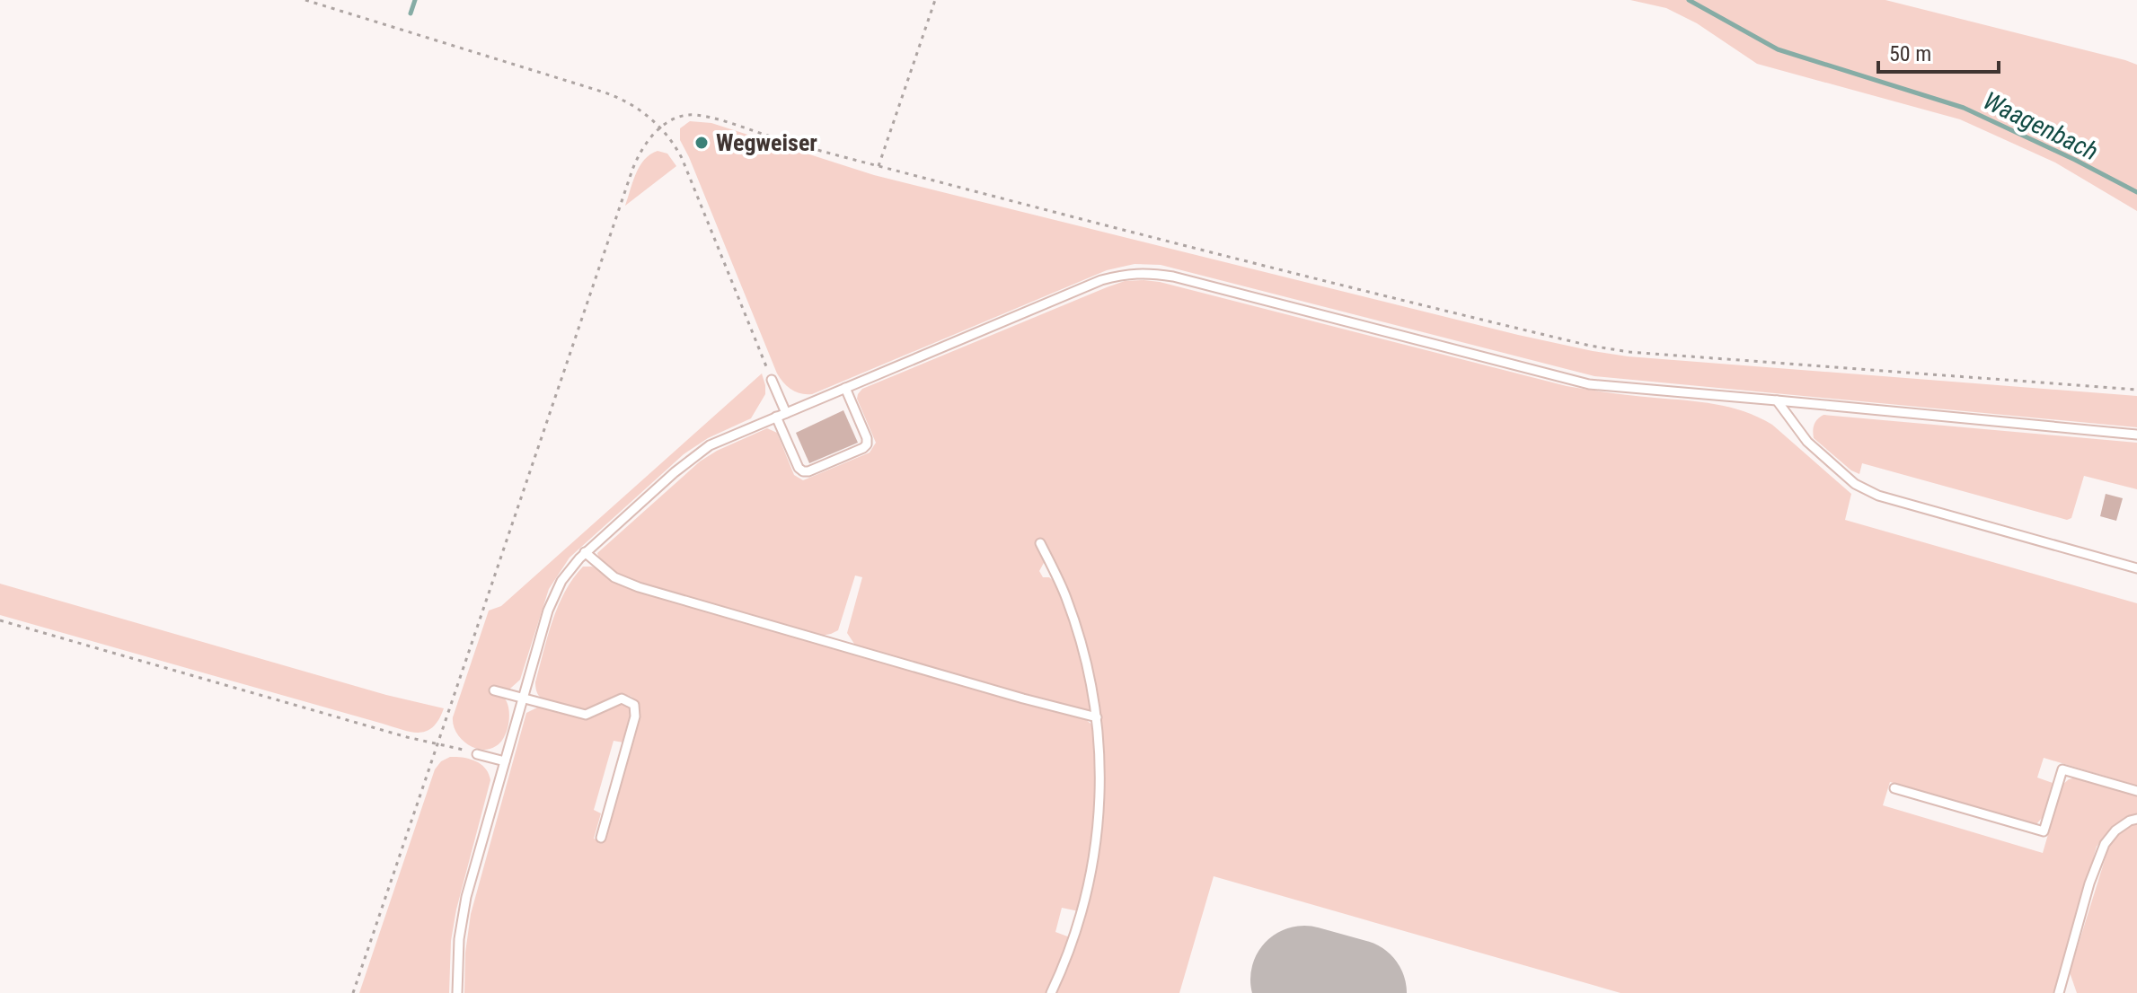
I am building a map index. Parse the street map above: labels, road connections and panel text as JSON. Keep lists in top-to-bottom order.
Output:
{
  "water": ["Waagenbach"],
  "places": ["Wegweiser"],
  "scale_bar": "50 m"
}
